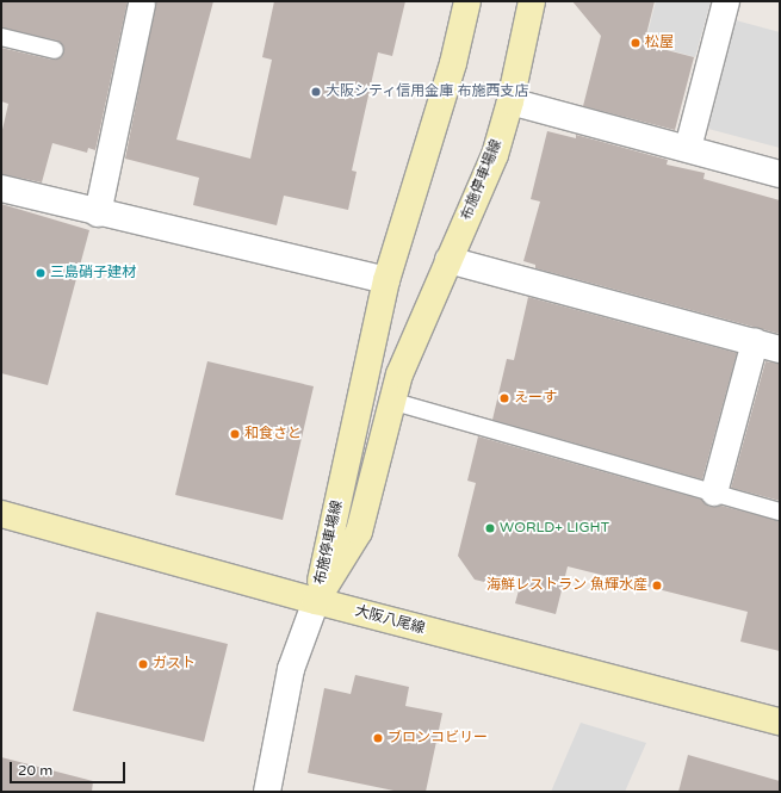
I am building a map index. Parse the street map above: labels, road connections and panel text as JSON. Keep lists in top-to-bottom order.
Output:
{
  "streets": {
    "main road": ["布施停車場線", "大阪八尾線"]
  },
  "crossings": [
    ["布施停車場線", "大阪八尾線"]
  ],
  "places": [
    "松屋",
    "大阪シティ信用金庫 布施西支店",
    "三島硝子建材",
    "えーす",
    "和食さと",
    "WORLD+ LIGHT",
    "海鮮レストラン 魚輝水産",
    "ガスト",
    "ブロンコビリー"
  ],
  "scale_bar": "20 m"
}
